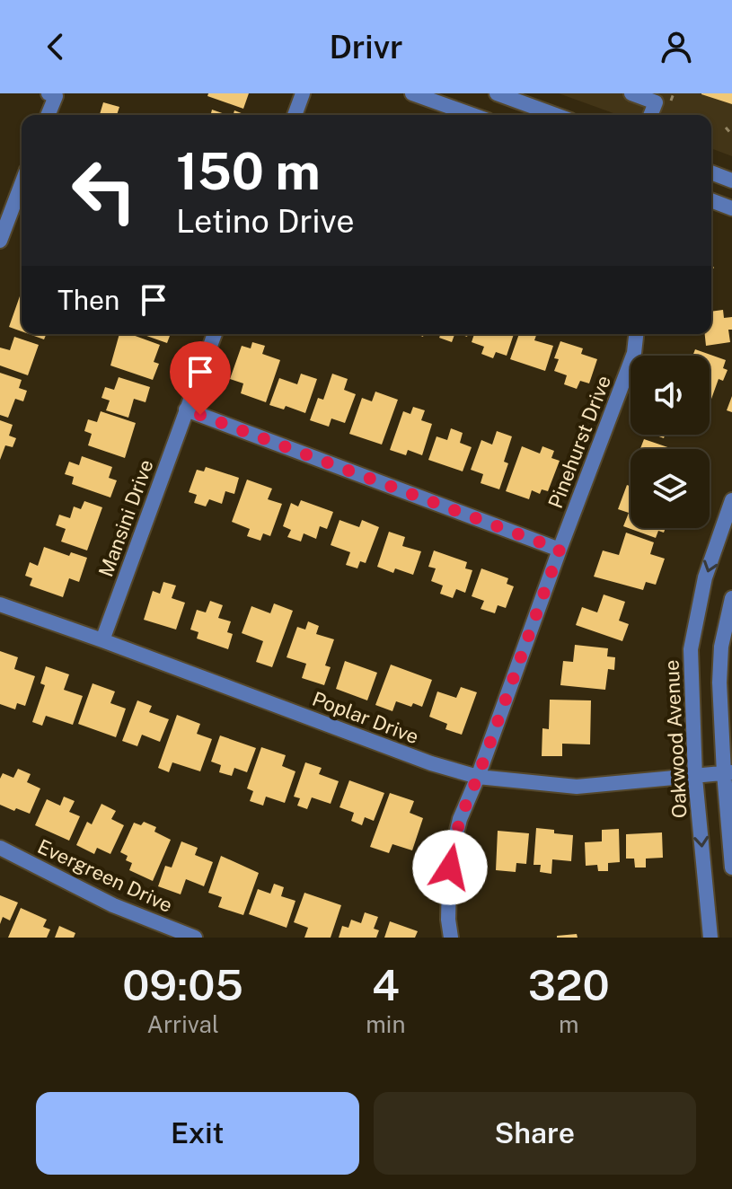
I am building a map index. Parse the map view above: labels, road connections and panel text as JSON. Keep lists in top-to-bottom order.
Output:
{
  "streets": {
    "street": [
      "Pinehurst Drive",
      "Mansini Drive",
      "Poplar Drive",
      "Oakwood Avenue",
      "Evergreen Drive"
    ]
  },
  "crossings": [
    ["Pinehurst Drive", "Poplar Drive"],
    ["Mansini Drive", "Poplar Drive"],
    ["Poplar Drive", "Oakwood Avenue"]
  ],
  "page": {
    "header": "Drivr",
    "turn": ["150 m", "Letino Drive"],
    "then": "Then",
    "eta": [
      "09:05",
      "Arrival",
      "4",
      "min",
      "320",
      "m"
    ],
    "buttons": ["Exit", "Share"]
  }
}
